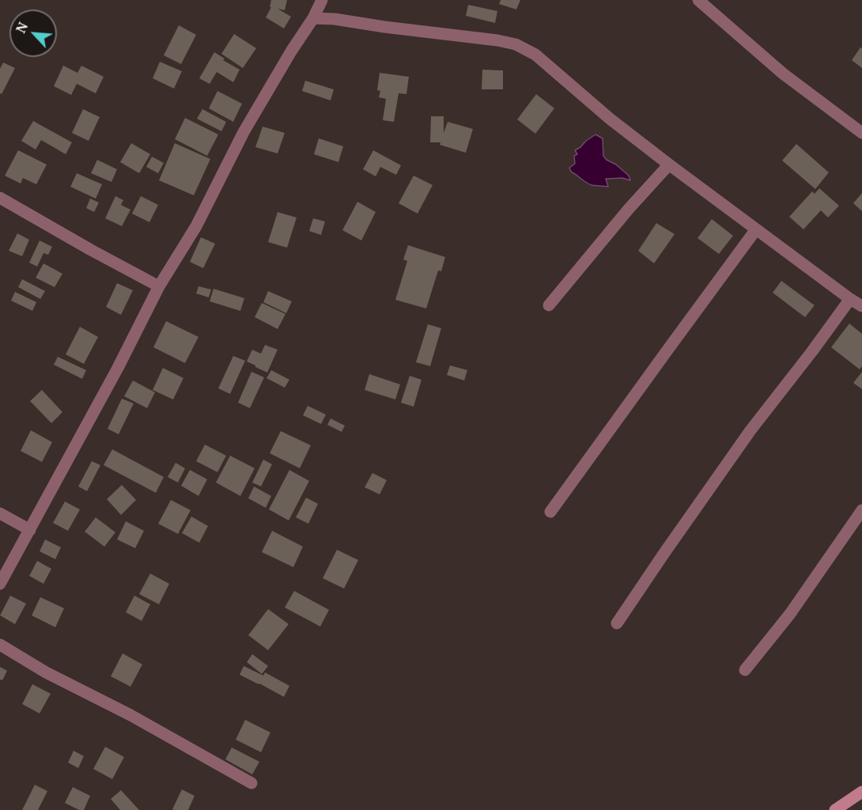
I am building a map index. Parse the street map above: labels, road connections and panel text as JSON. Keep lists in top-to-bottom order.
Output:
{
  "north": "top left"
}
